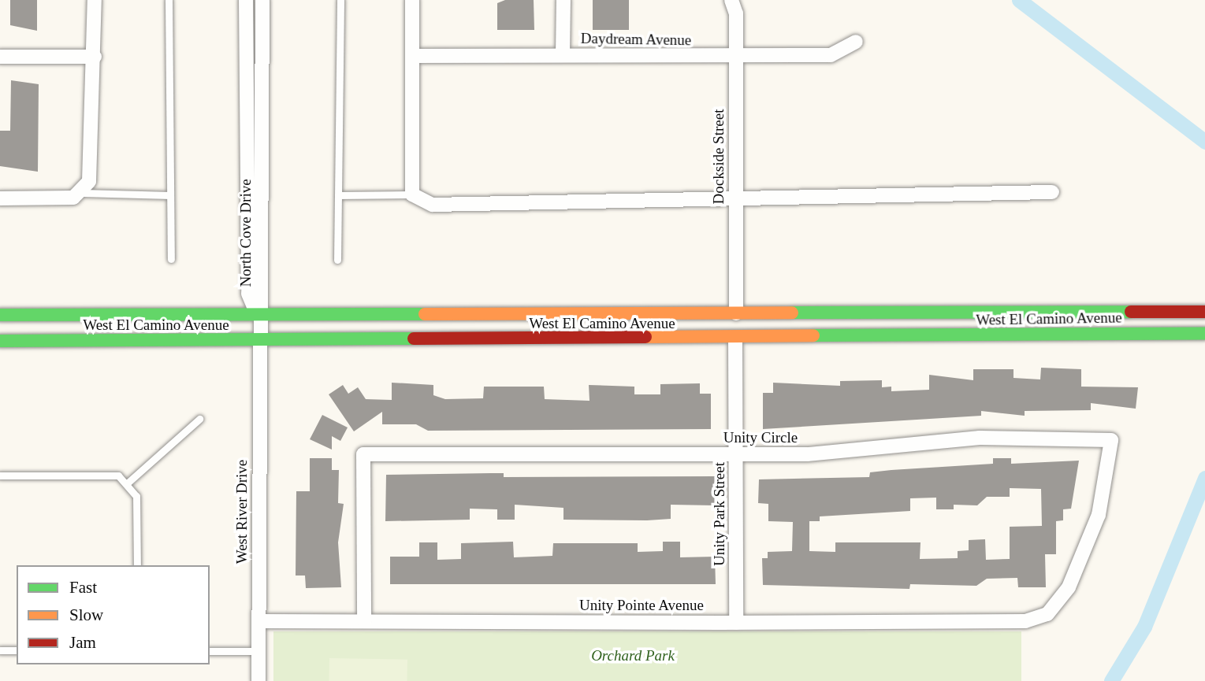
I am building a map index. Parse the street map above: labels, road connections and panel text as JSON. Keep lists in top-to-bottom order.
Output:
{
  "streets": {
    "main road": ["West El Camino Avenue"],
    "street": [
      "Daydream Avenue",
      "Dockside Street",
      "North Cove Drive",
      "Unity Circle",
      "West River Drive",
      "Unity Park Street",
      "Unity Pointe Avenue"
    ]
  },
  "crossings": [
    ["Daydream Avenue", "Dockside Street"],
    ["Dockside Street", "West El Camino Avenue"],
    ["North Cove Drive", "West El Camino Avenue"],
    ["North Cove Drive", "West River Drive"],
    ["West El Camino Avenue", "West River Drive"],
    ["West El Camino Avenue", "Unity Park Street"],
    ["Unity Circle", "Unity Park Street"],
    ["Unity Circle", "Unity Pointe Avenue"],
    ["West River Drive", "Unity Pointe Avenue"],
    ["Unity Park Street", "Unity Pointe Avenue"]
  ],
  "parks": ["Orchard Park"],
  "legend": ["Fast", "Slow", "Jam"]
}
